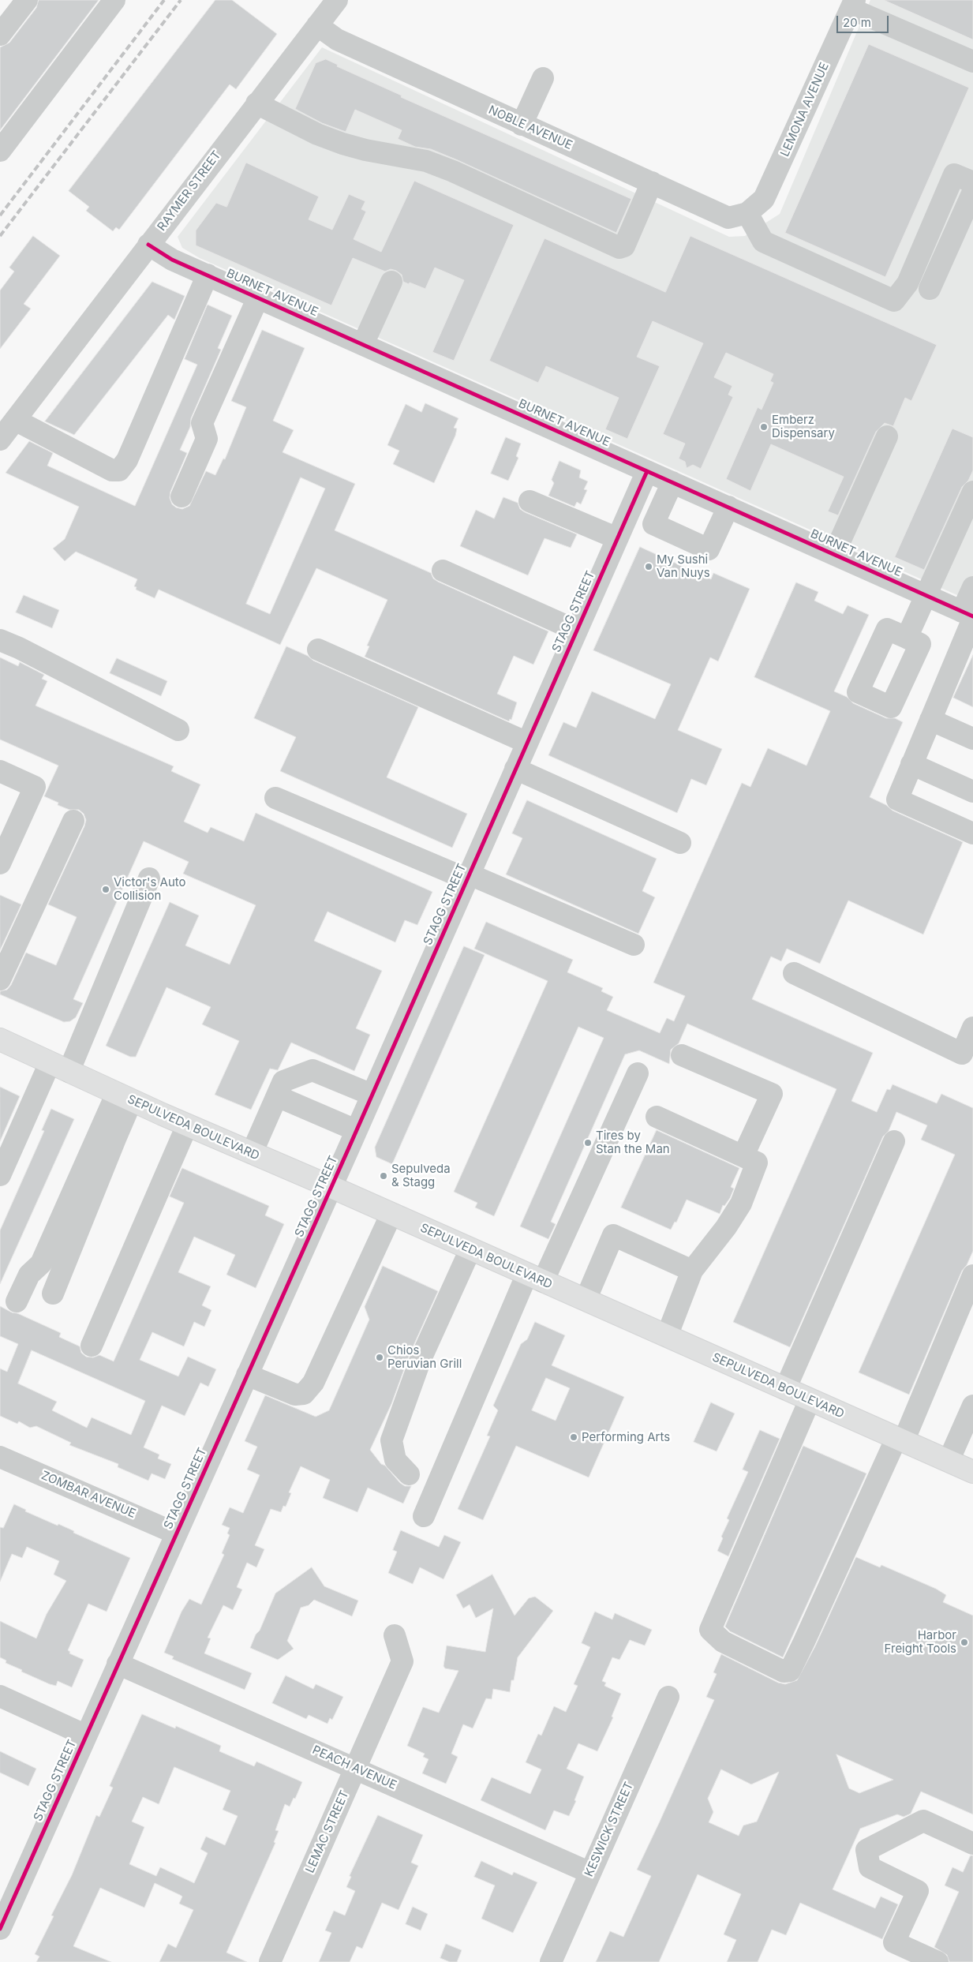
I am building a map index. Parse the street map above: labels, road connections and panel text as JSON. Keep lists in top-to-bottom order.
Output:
{
  "streets": {
    "main road": ["SEPULVEDA BOULEVARD"],
    "street": [
      "LEMONA AVENUE",
      "NOBLE AVENUE",
      "RAYMER STREET",
      "BURNET AVENUE",
      "STAGG STREET",
      "ZOMBAR AVENUE",
      "PEACH AVENUE",
      "KESWICK STREET",
      "LEMAC STREET"
    ]
  },
  "crossings": [
    ["LEMONA AVENUE", "NOBLE AVENUE"],
    ["NOBLE AVENUE", "RAYMER STREET"],
    ["RAYMER STREET", "BURNET AVENUE"],
    ["BURNET AVENUE", "STAGG STREET"],
    ["STAGG STREET", "SEPULVEDA BOULEVARD"],
    ["STAGG STREET", "ZOMBAR AVENUE"],
    ["STAGG STREET", "PEACH AVENUE"],
    ["PEACH AVENUE", "KESWICK STREET"],
    ["PEACH AVENUE", "LEMAC STREET"]
  ],
  "places": [
    "Emberz Dispensary",
    "My Sushi Van Nuys",
    "Victor's Auto Collision",
    "Tires by Stan the Man",
    "Sepulveda & Stagg",
    "Chios Peruvian Grill",
    "Performing Arts",
    "Harbor Freight Tools"
  ],
  "scale_bar": "20 m"
}
